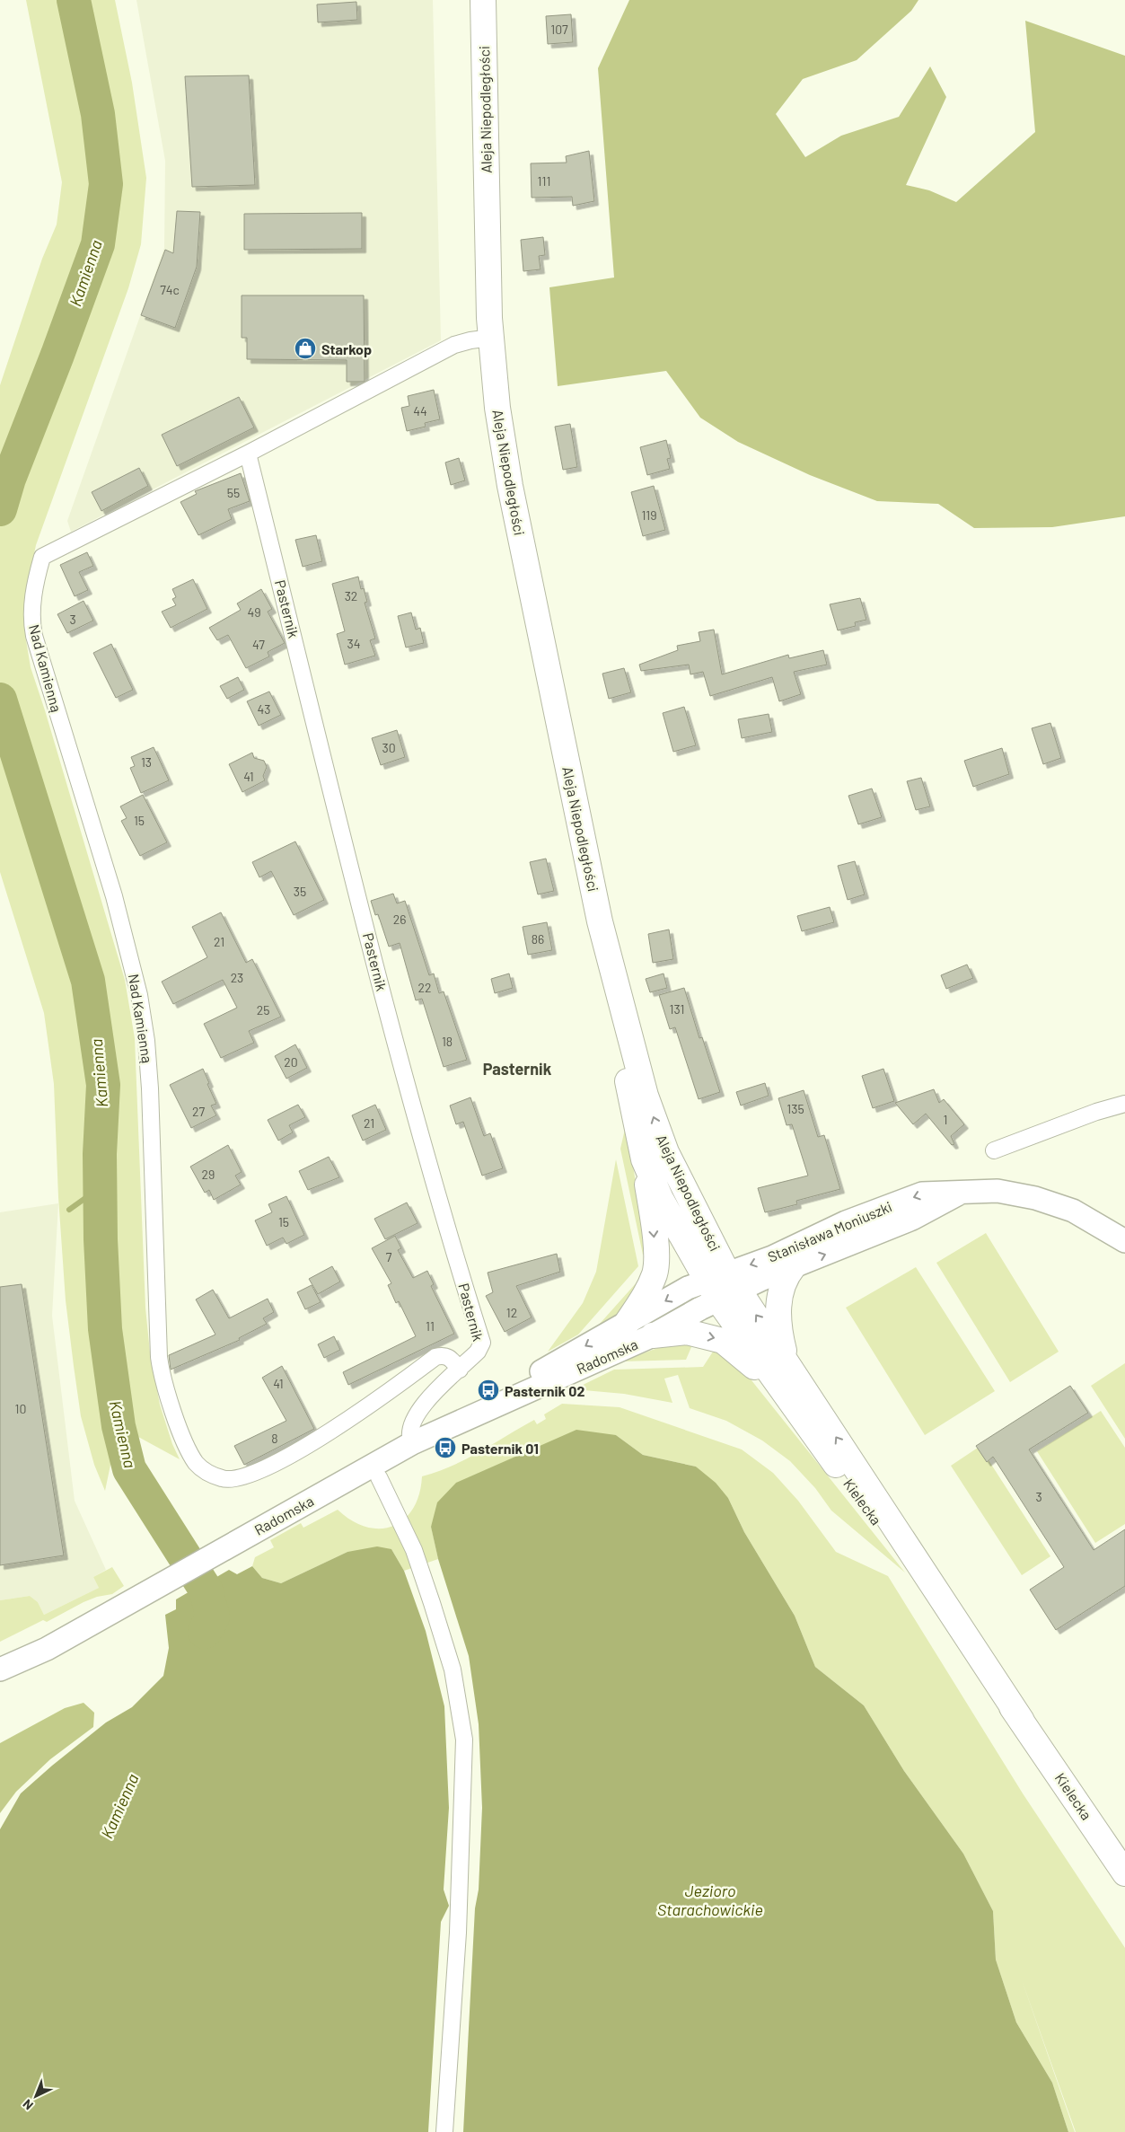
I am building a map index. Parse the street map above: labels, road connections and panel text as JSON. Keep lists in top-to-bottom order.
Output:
{
  "streets": {
    "main road": ["Aleja Niepodległości", "Kielecka"],
    "street": [
      "Pasternik",
      "Nad Kamienną",
      "Stanisława Moniuszki",
      "Radomska"
    ]
  },
  "crossings": [
    ["Aleja Niepodległości", "Stanisława Moniuszki"],
    ["Aleja Niepodległości", "Radomska"],
    ["Aleja Niepodległości", "Kielecka"],
    ["Pasternik", "Nad Kamienną"],
    ["Pasternik", "Radomska"],
    ["Stanisława Moniuszki", "Radomska"],
    ["Stanisława Moniuszki", "Kielecka"],
    ["Radomska", "Kielecka"]
  ],
  "districts": ["Pasternik"],
  "water": ["Kamienna", "Jezioro Starachowickie"],
  "places": {
    "shop": ["Starkop"],
    "bus stop": ["Pasternik 02", "Pasternik 01"]
  },
  "house_numbers": [
    "107",
    "111",
    "74c",
    "44",
    "55",
    "119",
    "32",
    "49",
    "3",
    "34",
    "47",
    "43",
    "30",
    "13",
    "41",
    "15",
    "35",
    "26",
    "86",
    "21",
    "23",
    "22",
    "131",
    "25",
    "18",
    "20",
    "135",
    "27",
    "1",
    "21",
    "29",
    "15",
    "7",
    "12",
    "11",
    "41",
    "10",
    "8",
    "3"
  ],
  "north": "bottom left"
}
